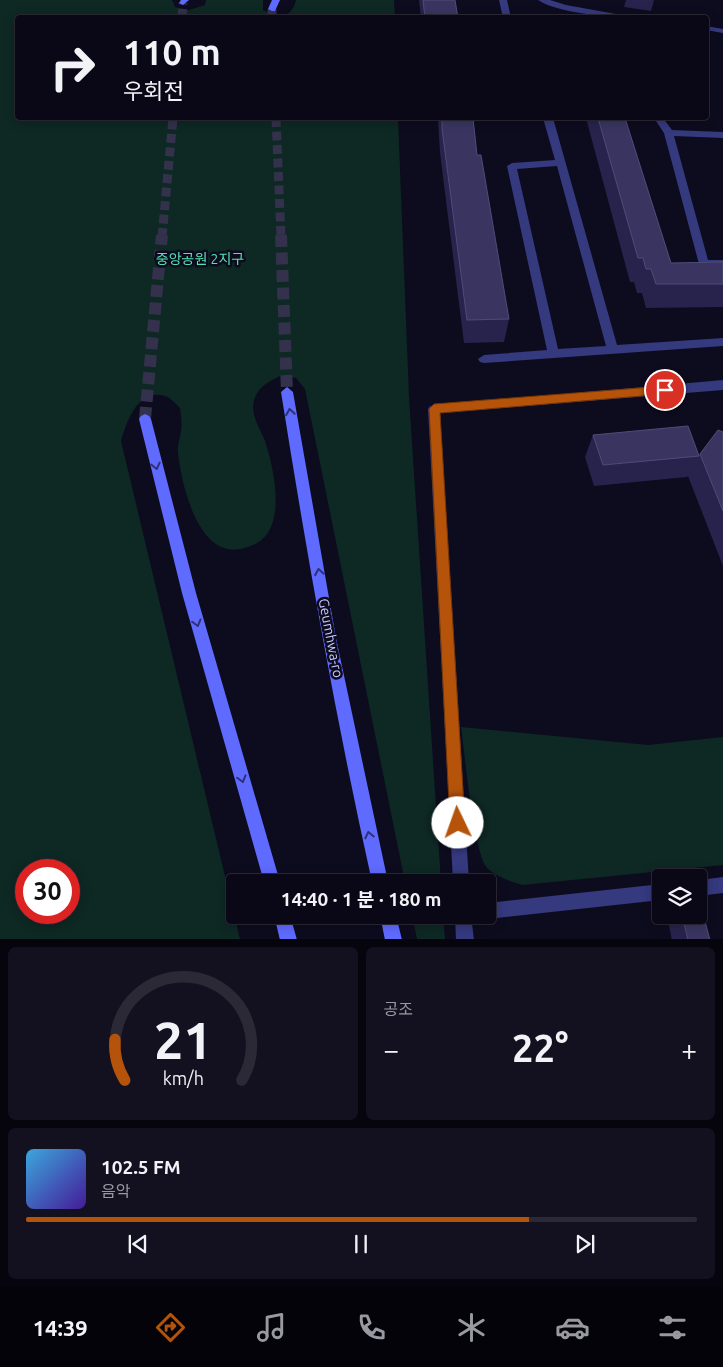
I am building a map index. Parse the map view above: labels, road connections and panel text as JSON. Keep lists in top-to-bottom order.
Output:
{
  "streets": {
    "main road": ["Geumhwa-ro"]
  },
  "one_way": ["Geumhwa-ro"],
  "parks": ["중앙공원 2지구"],
  "page": {
    "turn": ["110 m", "우회전"],
    "limit": "30",
    "trip": "14:40 · 1 분 · 180 m",
    "tile": "공조",
    "heat": ["−", "22°", "+"],
    "song": ["102.5 FM", "음악"],
    "tabs": "14:39",
    "gauge": ["21", "km/h"]
  }
}
